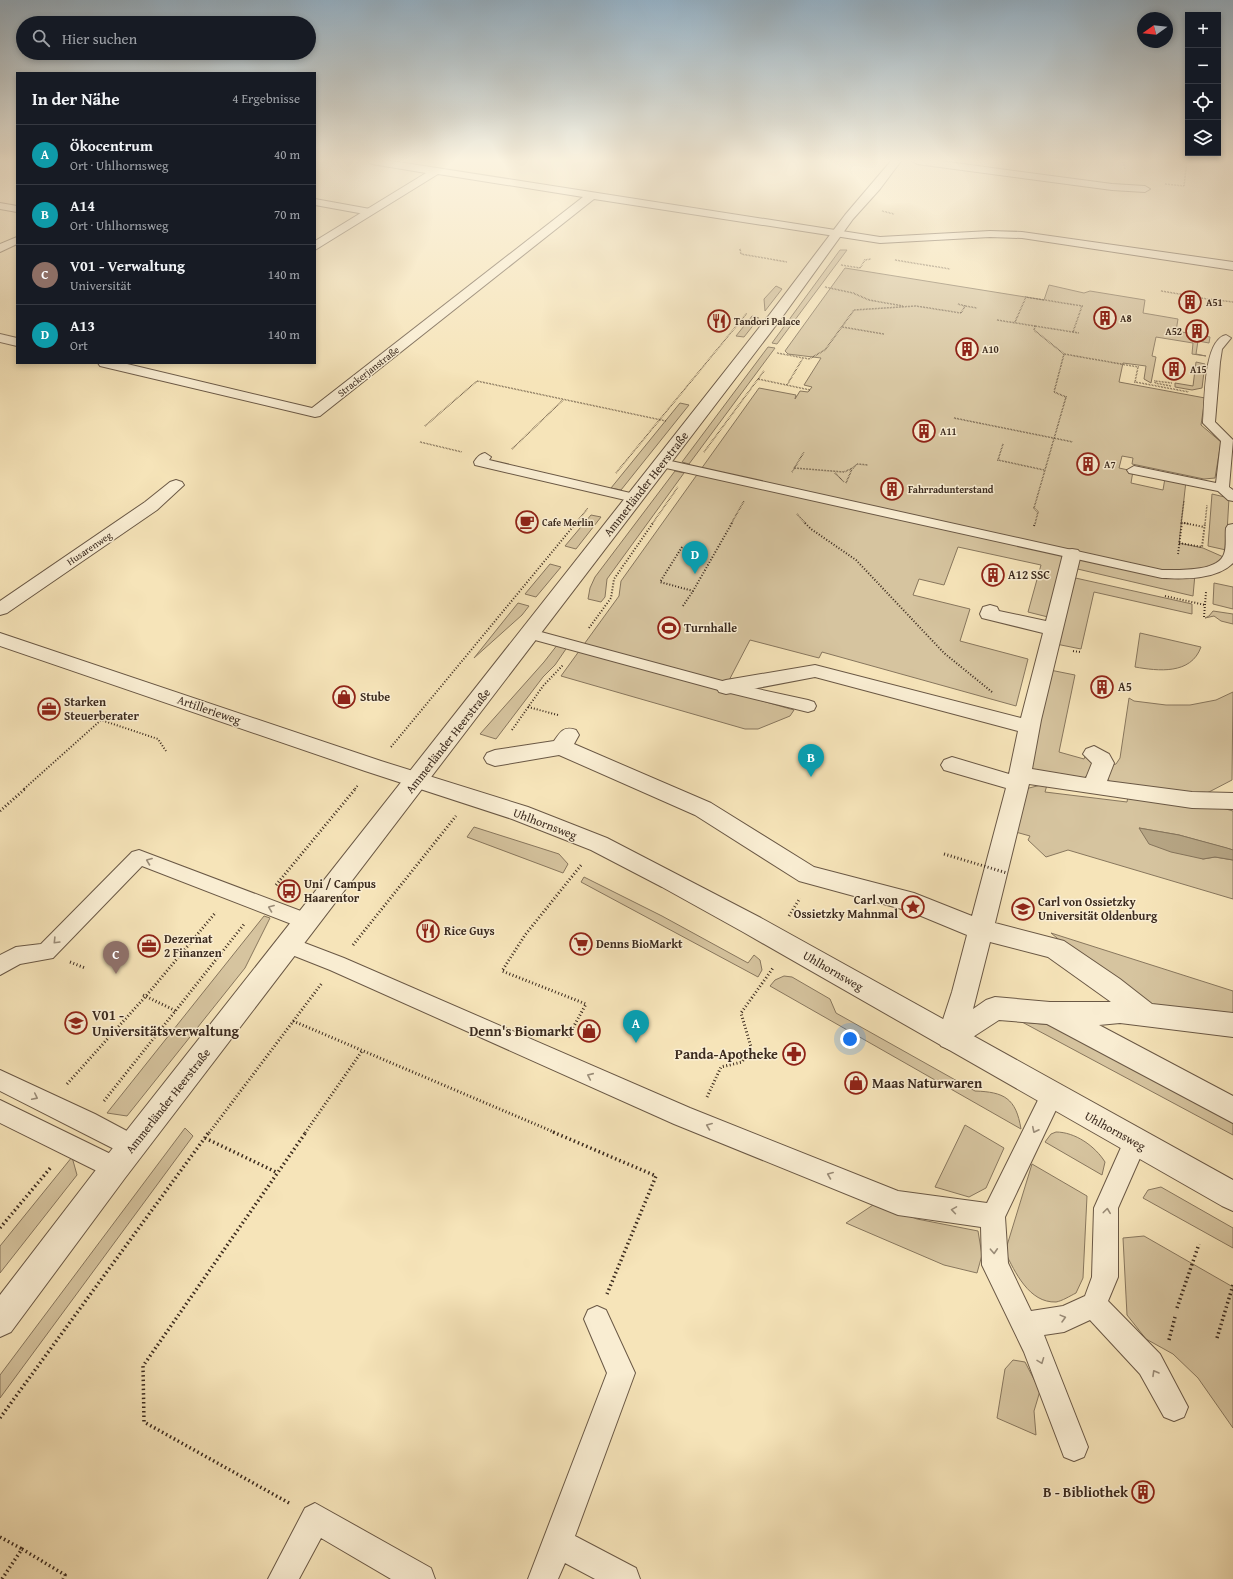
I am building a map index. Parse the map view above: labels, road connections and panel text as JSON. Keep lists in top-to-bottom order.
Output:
{
  "streets": {
    "street": [
      "Strackerjanstraße",
      "Ammerländer Heerstraße",
      "Husarenweg",
      "Artillerieweg",
      "Uhlhornsweg"
    ]
  },
  "crossings": [
    ["Ammerländer Heerstraße", "Artillerieweg"],
    ["Ammerländer Heerstraße", "Uhlhornsweg"],
    ["Artillerieweg", "Uhlhornsweg"]
  ],
  "places": {
    "building": [
      "A51",
      "A8",
      "A52",
      "A10",
      "A15",
      "A11",
      "A7",
      "Fahrradunterstand",
      "A12 SSC",
      "A5",
      "B - Bibliothek"
    ],
    "restaurant": ["Tandori Palace", "Rice Guys"],
    "cafe": ["Cafe Merlin"],
    "sports": ["Turnhalle"],
    "shop": ["Stube", "Denn's Biomarkt", "Maas Naturwaren"],
    "office": ["Starken Steuerberater", "Dezernat 2 Finanzen"],
    "bus stop": ["Uni / Campus Haarentor"],
    "place": ["Carl von Ossietzky Mahnmal"],
    "school or university": ["Carl von Ossietzky Universität Oldenburg", "V01 - Universitätsverwaltung"],
    "supermarket": ["Denns BioMarkt"],
    "pharmacy": ["Panda-Apotheke"]
  },
  "north": "left",
  "page": {
    "map_buttons": ["+", "−"],
    "search": "Hier suchen",
    "heading": ["In der Nähe", "4 Ergebnisse"],
    "list": [
      {
        "mark": "A",
        "name": "Ökocentrum",
        "note": "Ort · Uhlhornsweg",
        "value": "40 m"
      },
      {
        "mark": "B",
        "name": "A14",
        "note": "Ort · Uhlhornsweg",
        "value": "70 m"
      },
      {
        "mark": "C",
        "name": "V01 - Verwaltung",
        "note": "Universität",
        "value": "140 m"
      },
      {
        "mark": "D",
        "name": "A13",
        "note": "Ort",
        "value": "140 m"
      }
    ],
    "pins": [
      "D",
      "B",
      "C",
      "A"
    ]
  }
}
